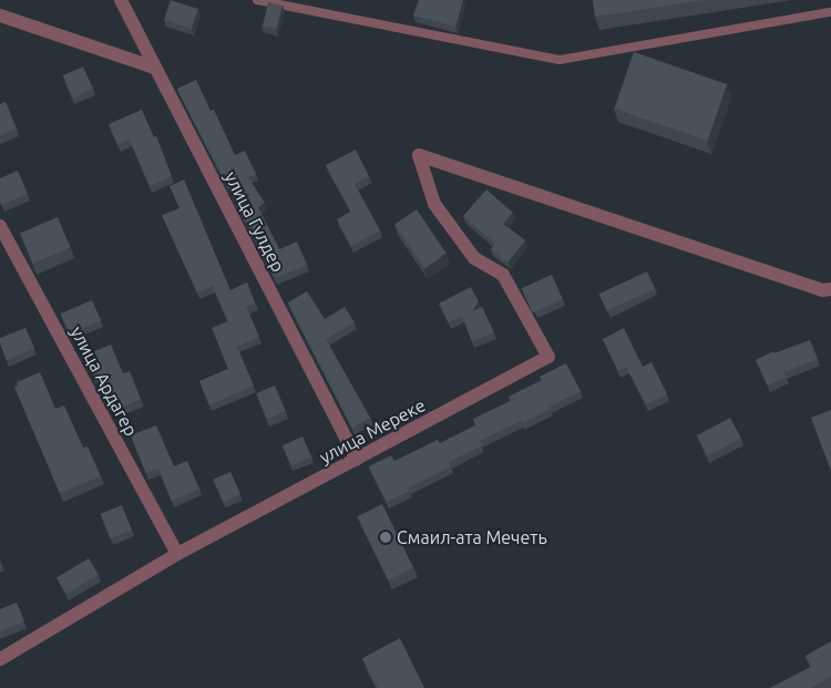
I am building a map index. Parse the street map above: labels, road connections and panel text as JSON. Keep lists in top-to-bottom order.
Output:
{
  "streets": {
    "street": ["улица Гулдер", "улица Ардагер", "улица Мереке"]
  },
  "crossings": [
    ["улица Гулдер", "улица Мереке"],
    ["улица Ардагер", "улица Мереке"]
  ],
  "places": ["Смаил-ата Мечеть"]
}
